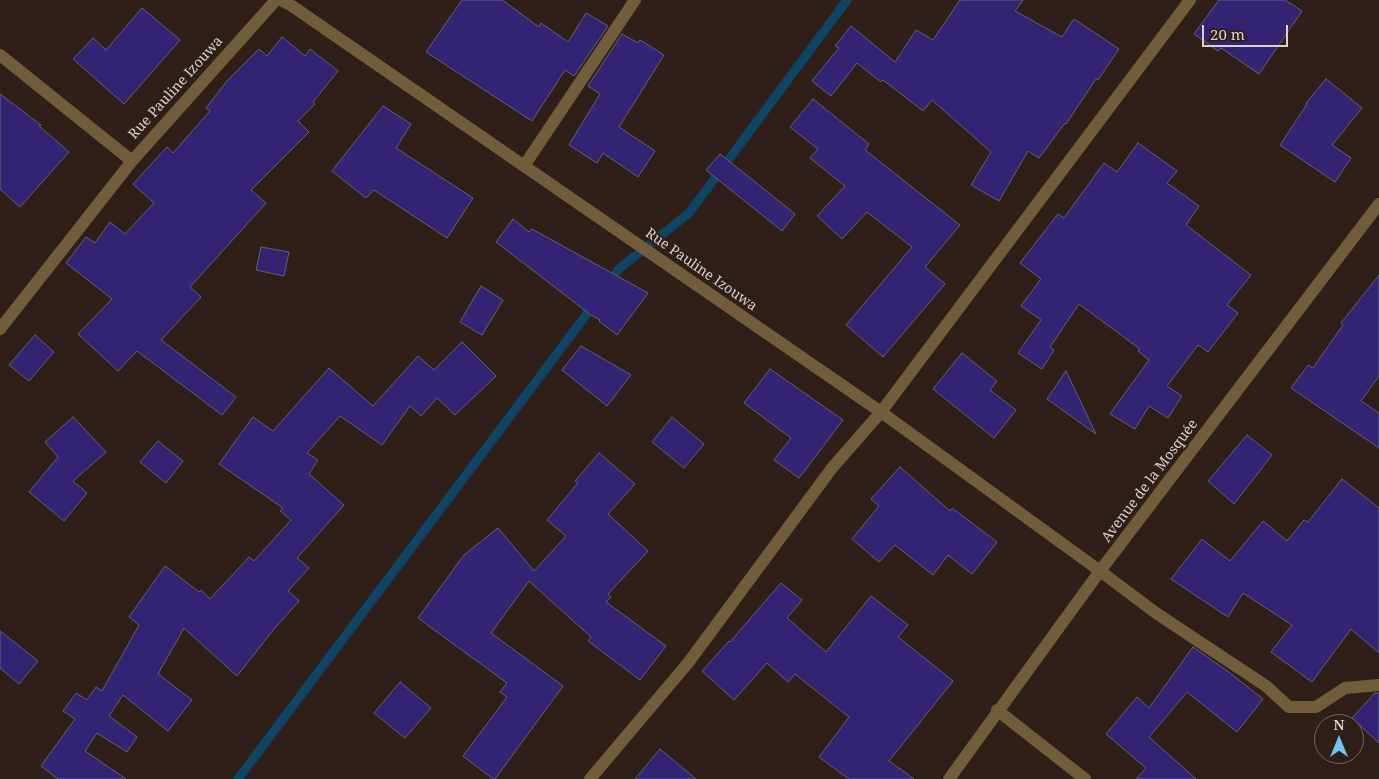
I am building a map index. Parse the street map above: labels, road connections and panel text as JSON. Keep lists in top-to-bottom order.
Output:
{
  "streets": {
    "street": ["Rue Pauline Izouwa", "Avenue de la Mosquée"]
  },
  "crossings": [
    ["Rue Pauline Izouwa", "Avenue de la Mosquée"]
  ],
  "scale_bar": "20 m",
  "north": "top"
}
